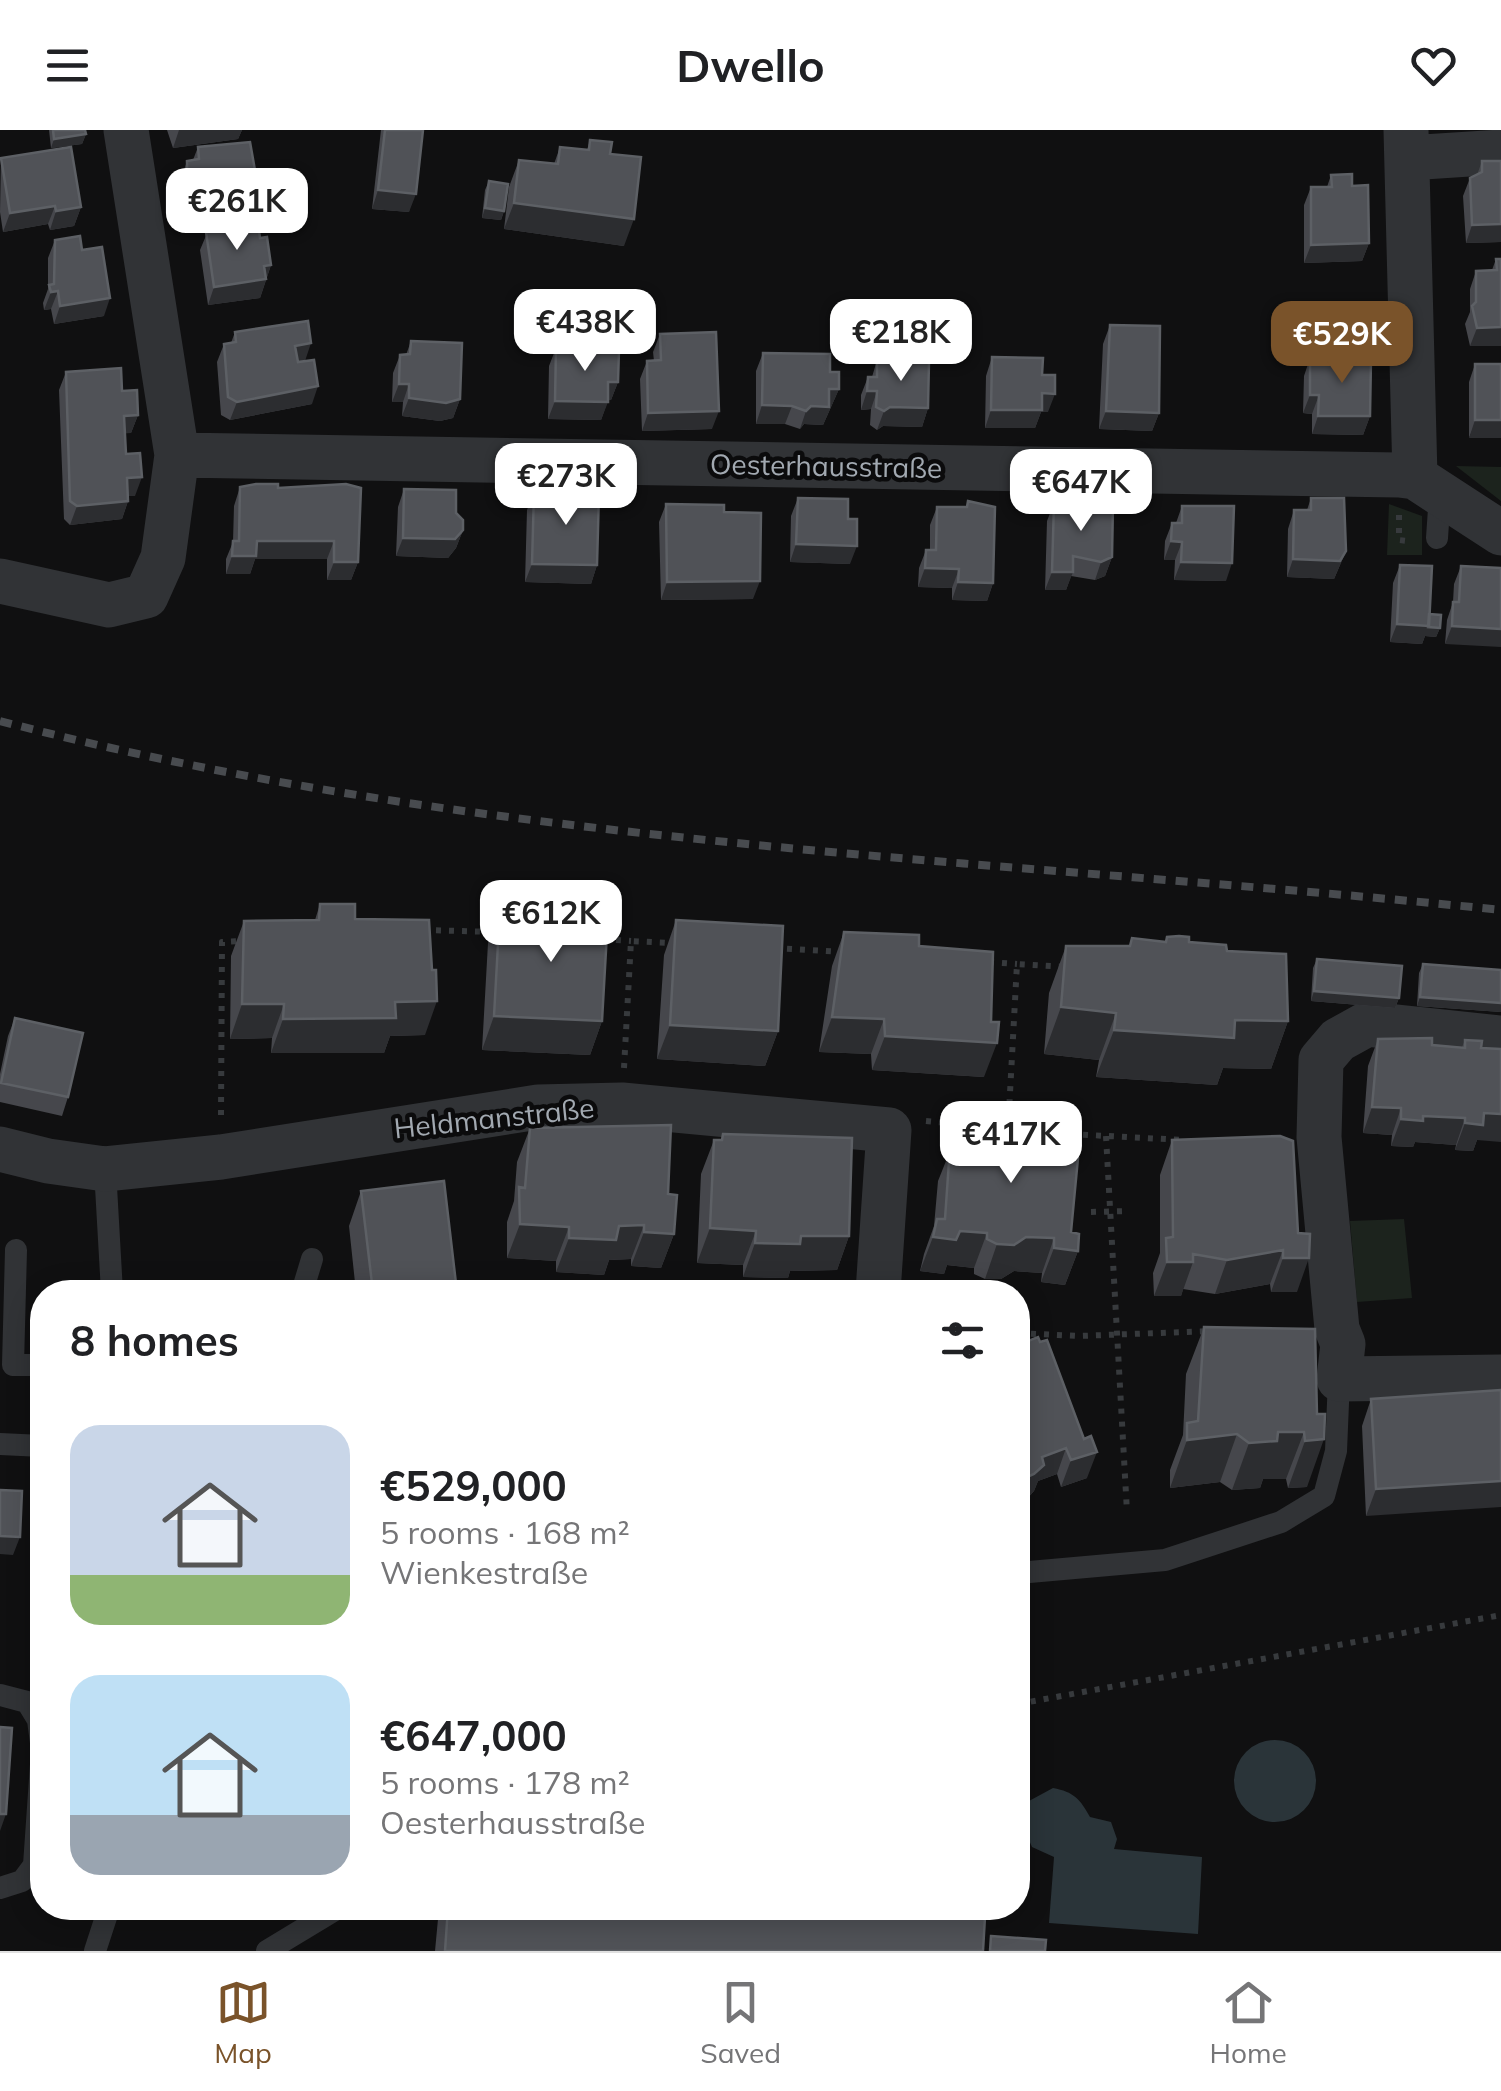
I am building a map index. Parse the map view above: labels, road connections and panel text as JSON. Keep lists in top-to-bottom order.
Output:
{
  "streets": {
    "street": ["Oesterhausstraße", "Heldmanstraße"]
  },
  "page": {
    "header": "Dwello",
    "price": [
      "€261K",
      "€438K",
      "€218K",
      "€529K",
      "€273K",
      "€647K",
      "€612K",
      "€417K"
    ],
    "heading": "8 homes",
    "list": [
      {
        "name": "€529,000",
        "note": "5 rooms · 168 m² · Wienkestraße"
      },
      {
        "name": "€647,000",
        "note": "5 rooms · 178 m² · Oesterhausstraße"
      }
    ],
    "tabs": ["Map", "Saved", "Home"]
  }
}
